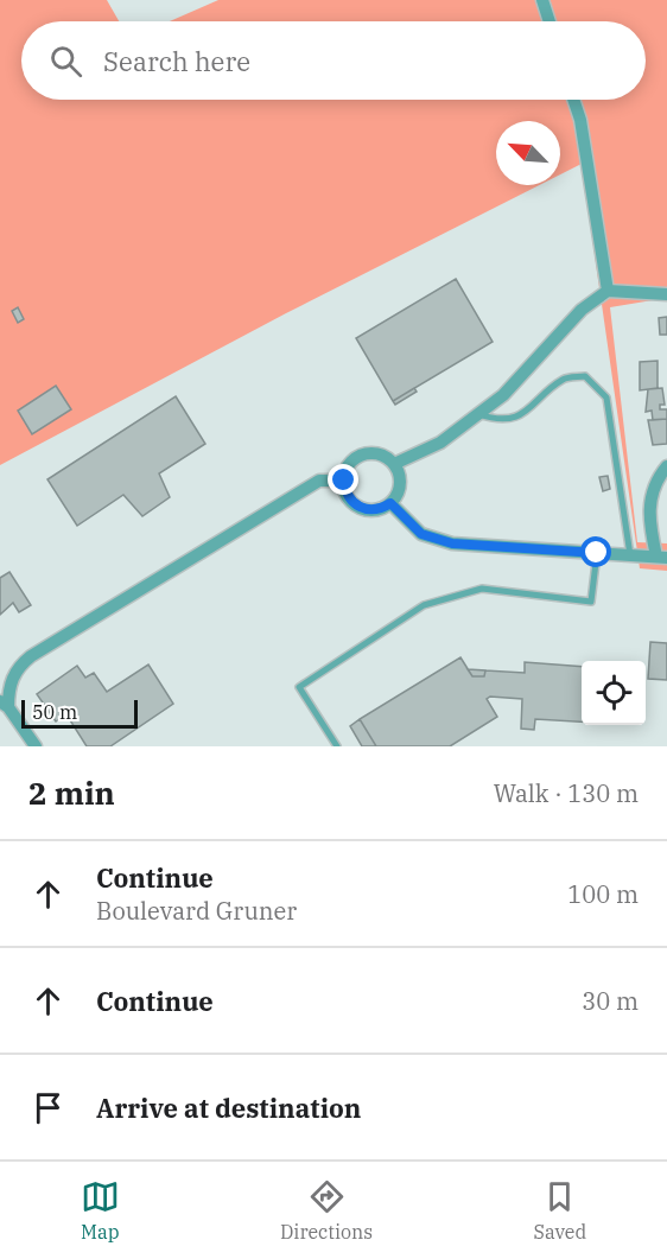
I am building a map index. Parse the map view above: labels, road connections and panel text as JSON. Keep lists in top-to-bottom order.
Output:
{
  "scale_bar": "50 m",
  "north": "top left",
  "page": {
    "search": "Search here",
    "scale": "50 m",
    "heading": ["2 min", "Walk · 130 m"],
    "list": [
      ["Continue", "Boulevard Gruner", "100 m"],
      ["Continue", "30 m"],
      "Arrive at destination"
    ],
    "nav": ["Map", "Directions", "Saved"]
  }
}
